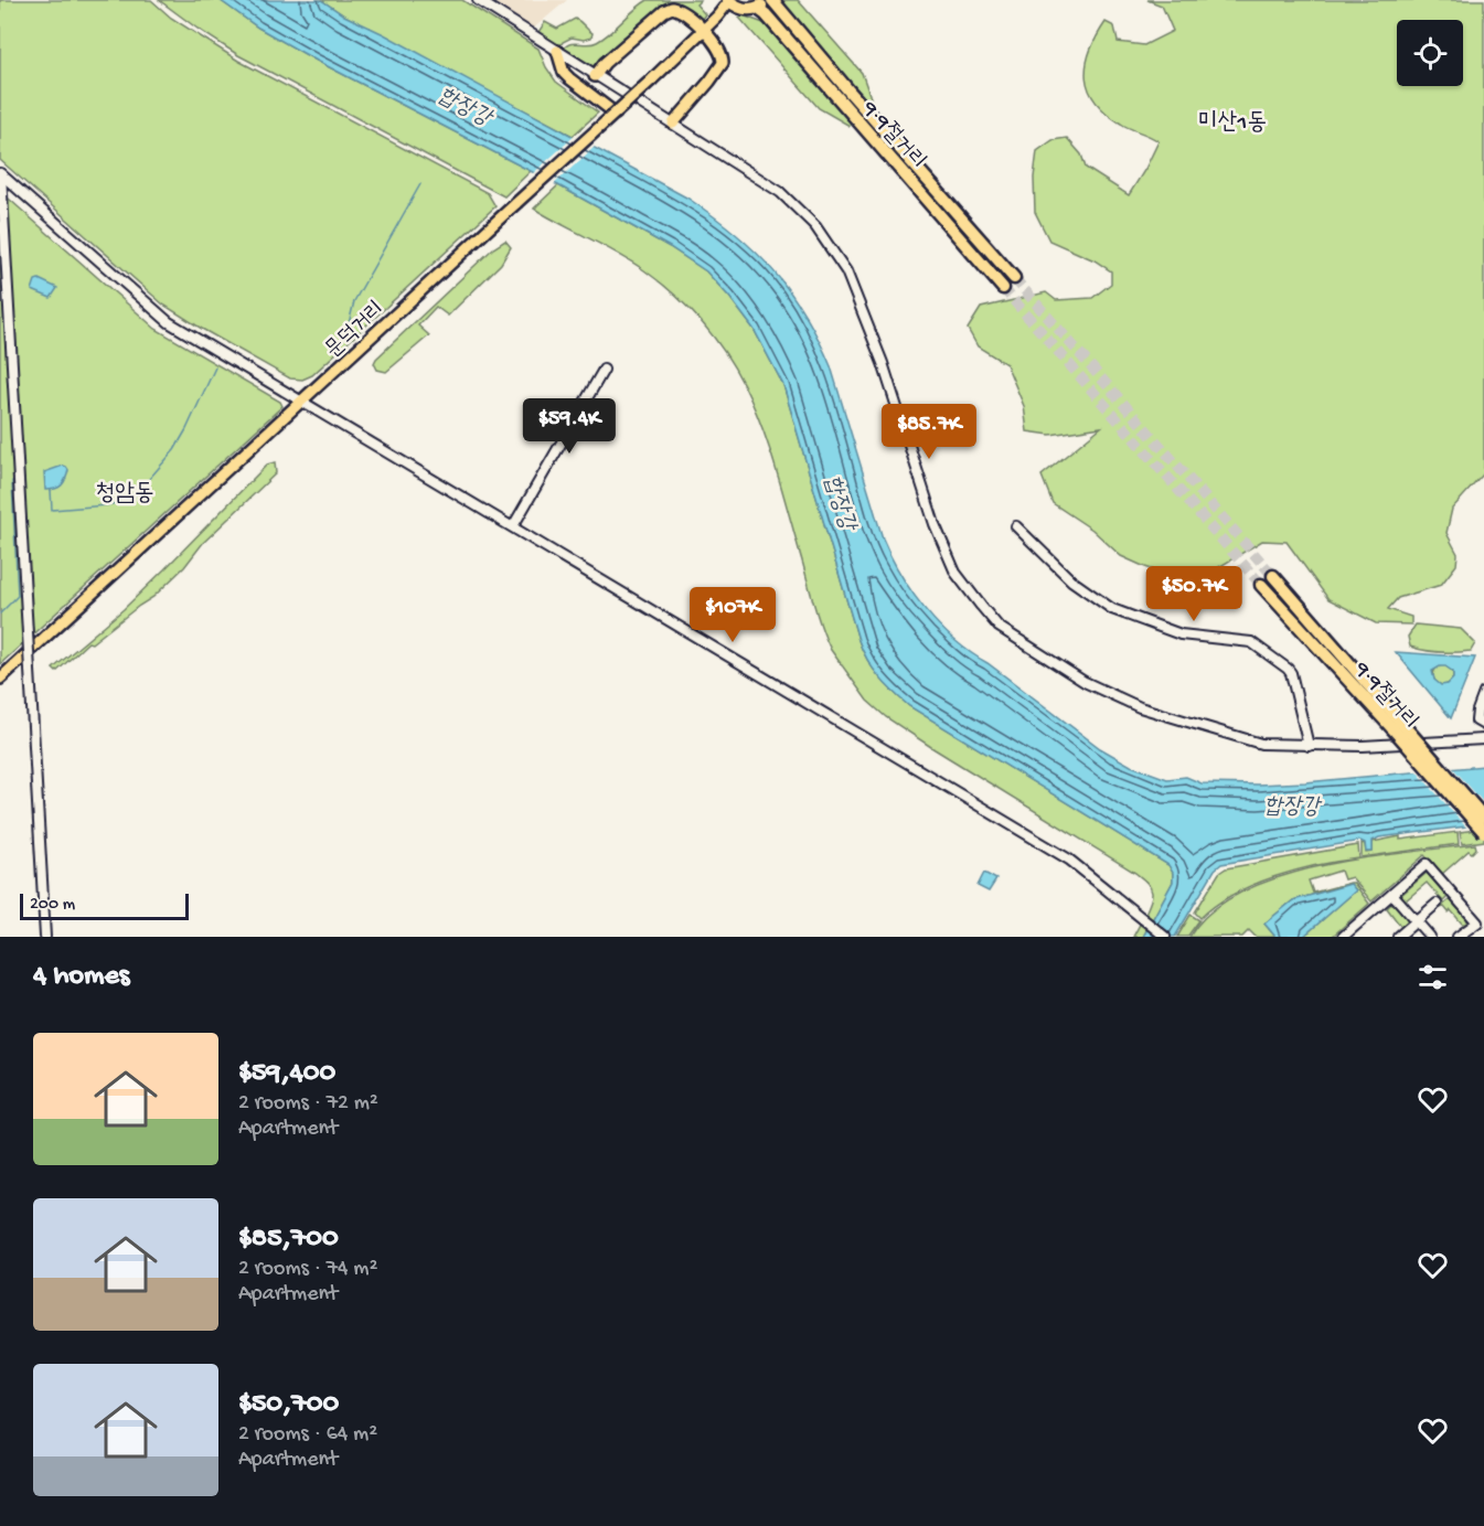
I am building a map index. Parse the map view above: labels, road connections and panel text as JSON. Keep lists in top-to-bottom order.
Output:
{
  "streets": {
    "highway": ["9·9절거리"],
    "main road": ["문덕거리"]
  },
  "districts": ["미산1동", "청암동"],
  "water": ["합장강"],
  "scale_bar": "200 m",
  "page": {
    "price": [
      "$59.4K",
      "$85.7K",
      "$50.7K",
      "$107K"
    ],
    "scale": "200 m",
    "heading": "4 homes",
    "list": [
      {
        "name": "$59,400",
        "note": "2 rooms · 72 m² · Apartment"
      },
      {
        "name": "$85,700",
        "note": "2 rooms · 74 m² · Apartment"
      },
      {
        "name": "$50,700",
        "note": "2 rooms · 64 m² · Apartment"
      }
    ]
  }
}
